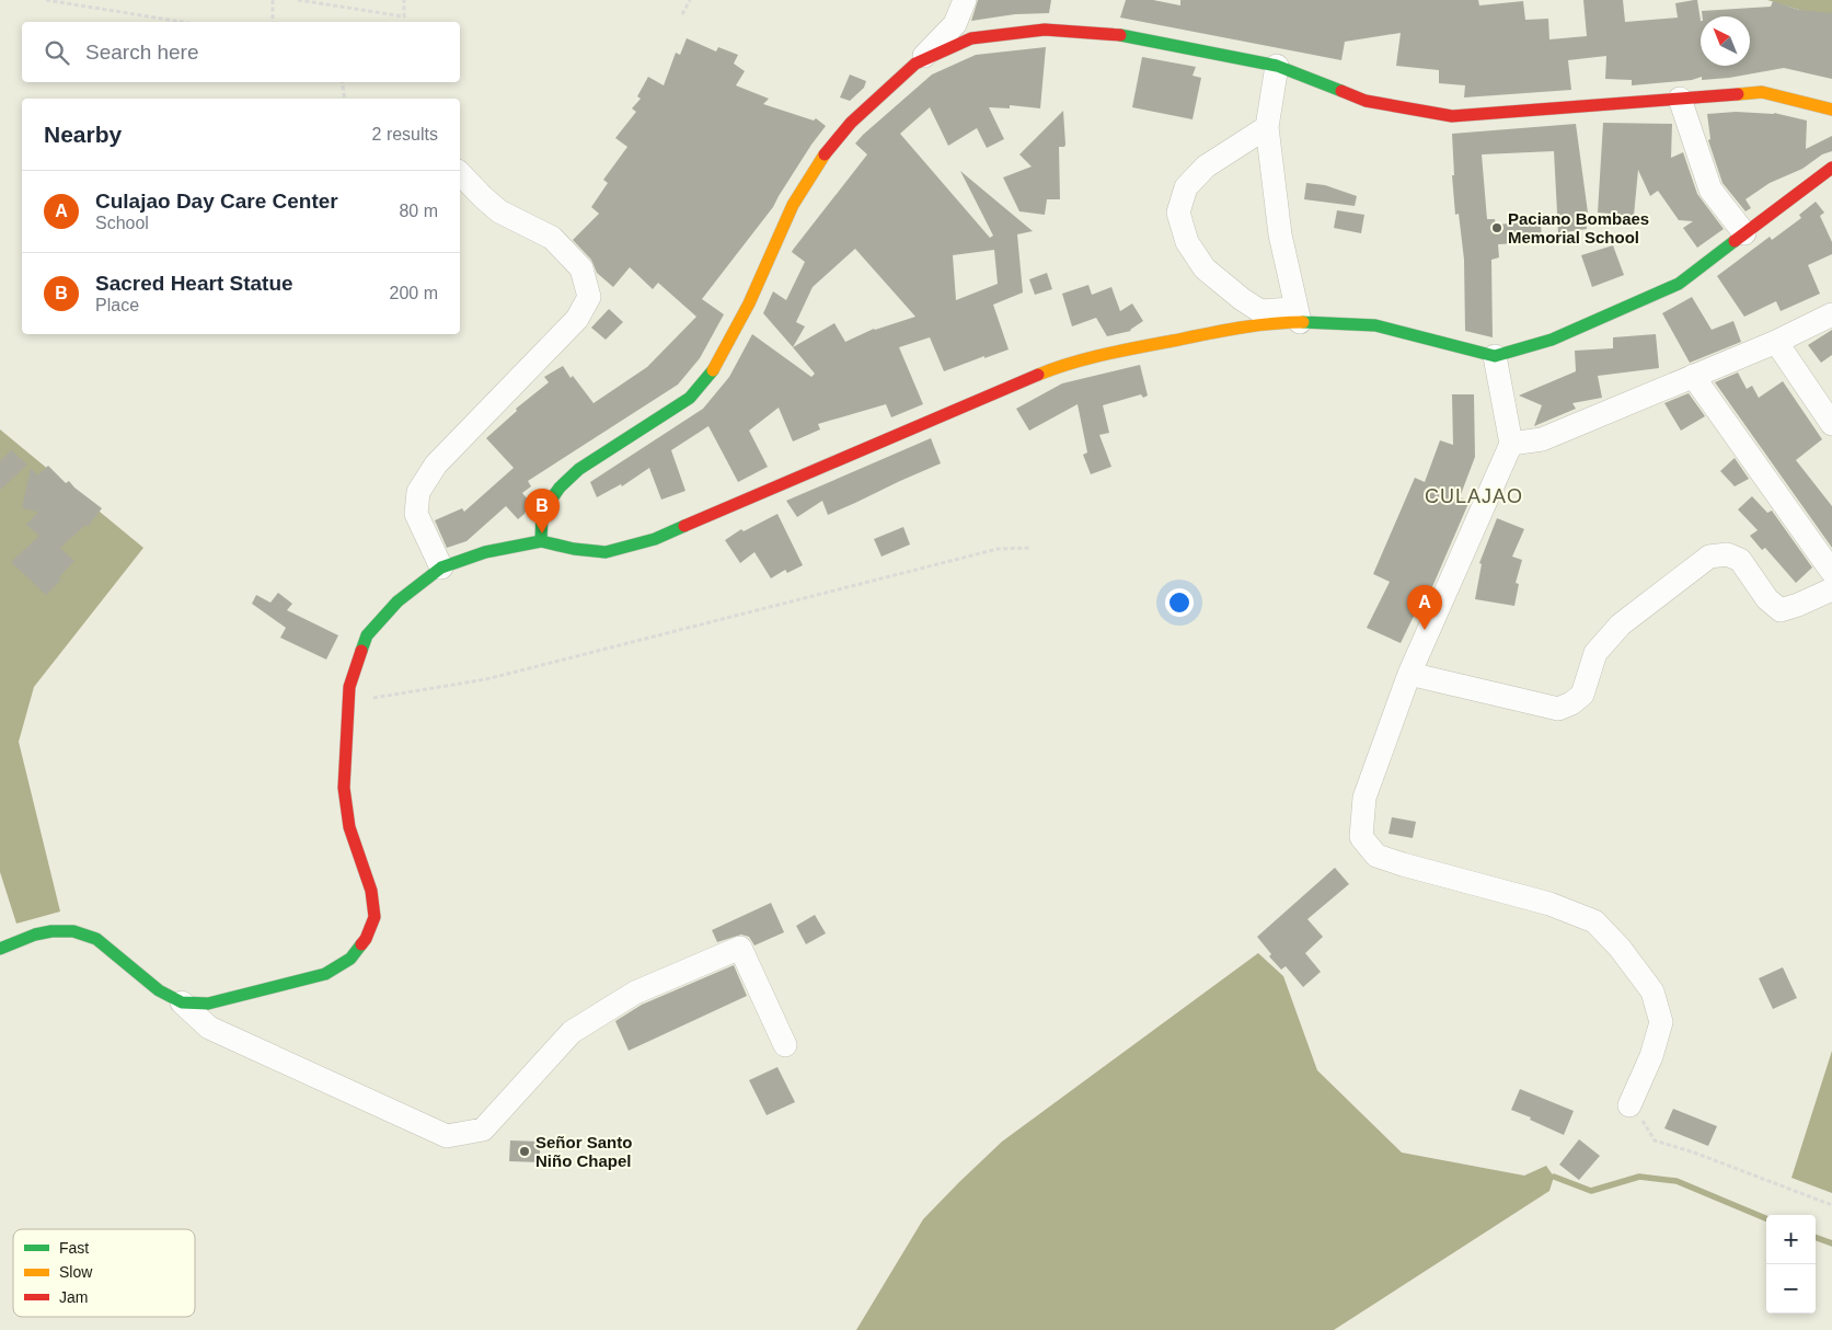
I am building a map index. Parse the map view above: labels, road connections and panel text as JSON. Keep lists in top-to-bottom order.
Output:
{
  "districts": ["CULAJAO"],
  "places": ["Paciano Bombaes Memorial School", "Señor Santo Niño Chapel"],
  "legend": ["Fast", "Slow", "Jam"],
  "north": "top left",
  "page": {
    "search": "Search here",
    "heading": ["Nearby", "2 results"],
    "list": [
      {
        "mark": "A",
        "name": "Culajao Day Care Center",
        "note": "School",
        "value": "80 m"
      },
      {
        "mark": "B",
        "name": "Sacred Heart Statue",
        "note": "Place",
        "value": "200 m"
      }
    ],
    "pins": ["B", "A"],
    "map_buttons": ["+", "−"]
  }
}
